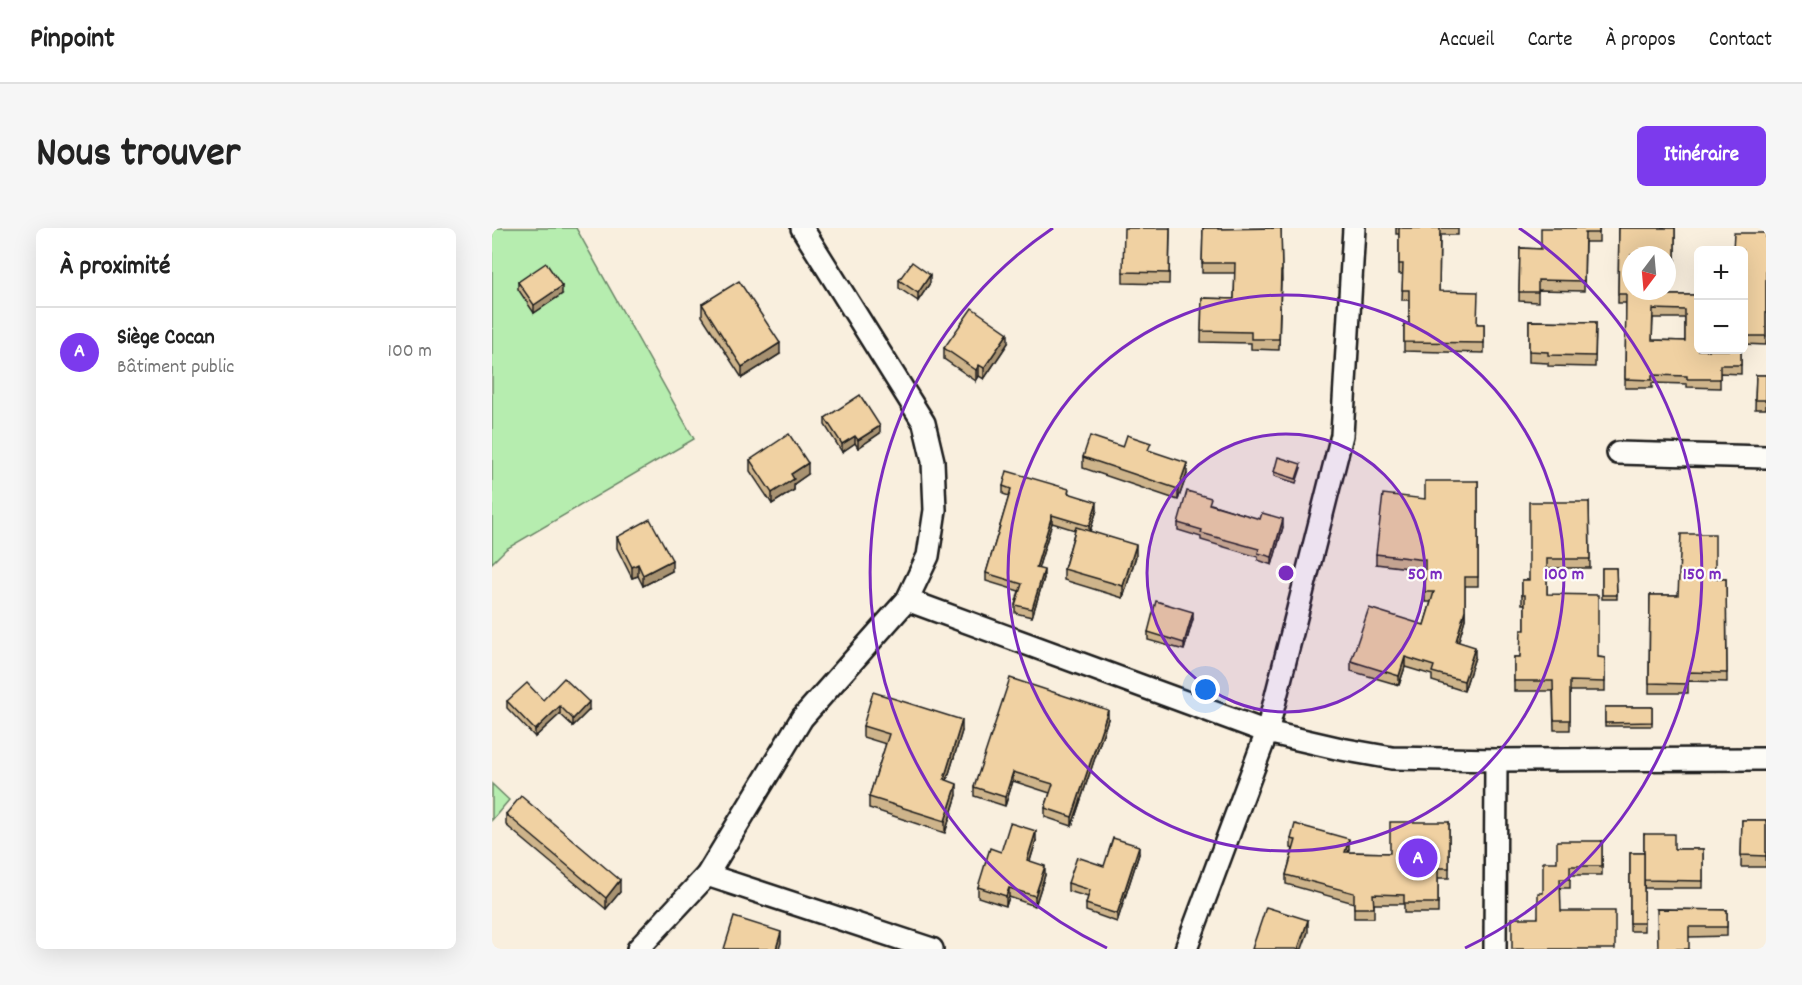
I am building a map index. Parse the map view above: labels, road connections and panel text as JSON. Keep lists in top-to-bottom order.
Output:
{
  "north": "bottom",
  "page": {
    "header": "Pinpoint",
    "nav": [
      "Accueil",
      "Carte",
      "À propos",
      "Contact"
    ],
    "title": "Nous trouver",
    "buttons": "Itinéraire",
    "heading": "À proximité",
    "map_buttons": ["+", "−"],
    "list": [
      {
        "mark": "A",
        "name": "Siège Cocan",
        "note": "Bâtiment public",
        "value": "100 m"
      }
    ],
    "pins": "A"
  },
  "rings": ["50 m", "100 m", "150 m"]
}
